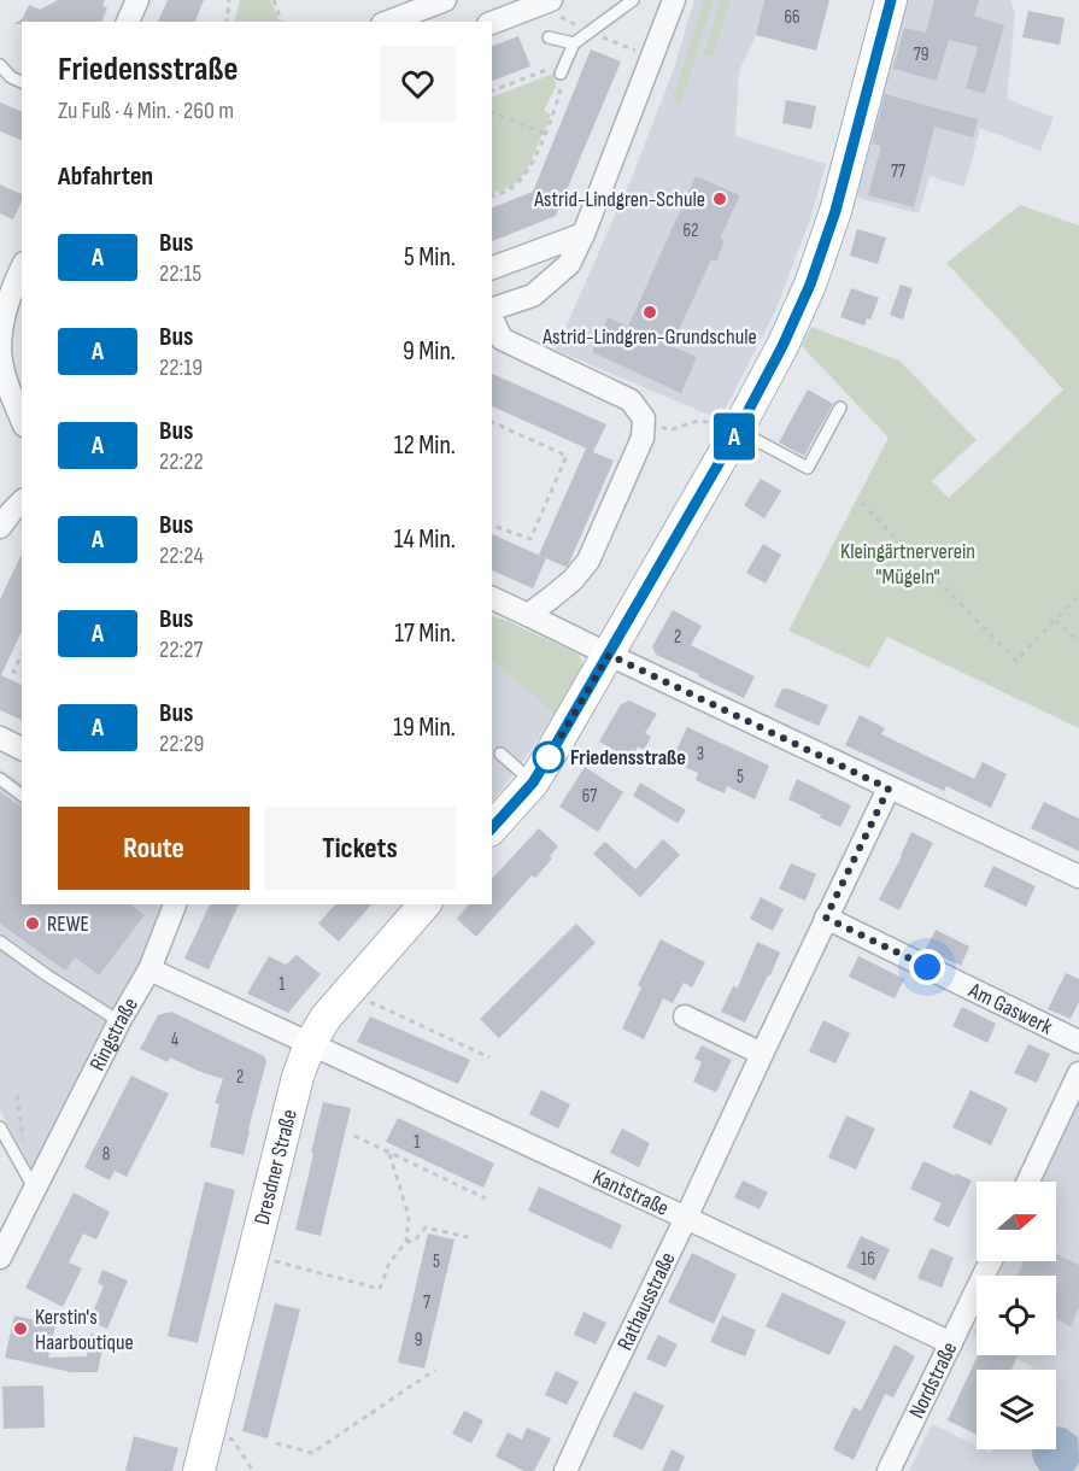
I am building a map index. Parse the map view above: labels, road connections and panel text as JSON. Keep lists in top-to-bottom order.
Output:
{
  "streets": {
    "street": [
      "Am Gaswerk",
      "Ringstraße",
      "Dresdner Straße",
      "Kantstraße",
      "Rathausstraße",
      "Nordstraße"
    ]
  },
  "crossings": [
    ["Am Gaswerk", "Rathausstraße"],
    ["Dresdner Straße", "Kantstraße"],
    ["Kantstraße", "Rathausstraße"],
    ["Kantstraße", "Nordstraße"]
  ],
  "parks": ["Kleingärtnerverein \"Mügeln\""],
  "places": [
    "Astrid-Lindgren-Schule",
    "Astrid-Lindgren-Grundschule",
    "Friedensstraße",
    "REWE",
    "Kerstin's Haarboutique"
  ],
  "lines": ["bus line A"],
  "house_numbers": [
    "66",
    "79",
    "77",
    "62",
    "2",
    "3",
    "5",
    "67",
    "1",
    "4",
    "2",
    "1",
    "8",
    "16",
    "5",
    "7",
    "9"
  ],
  "north": "right",
  "page": {
    "on_map": "A",
    "heading": [
      ["Friedensstraße", "Zu Fuß · 4 Min. · 260 m"],
      "Abfahrten"
    ],
    "list": [
      {
        "mark": "A",
        "name": "Bus",
        "note": "22:15",
        "value": "5 Min."
      },
      {
        "mark": "A",
        "name": "Bus",
        "note": "22:19",
        "value": "9 Min."
      },
      {
        "mark": "A",
        "name": "Bus",
        "note": "22:22",
        "value": "12 Min."
      },
      {
        "mark": "A",
        "name": "Bus",
        "note": "22:24",
        "value": "14 Min."
      },
      {
        "mark": "A",
        "name": "Bus",
        "note": "22:27",
        "value": "17 Min."
      },
      {
        "mark": "A",
        "name": "Bus",
        "note": "22:29",
        "value": "19 Min."
      }
    ],
    "buttons": ["Route", "Tickets"]
  }
}
